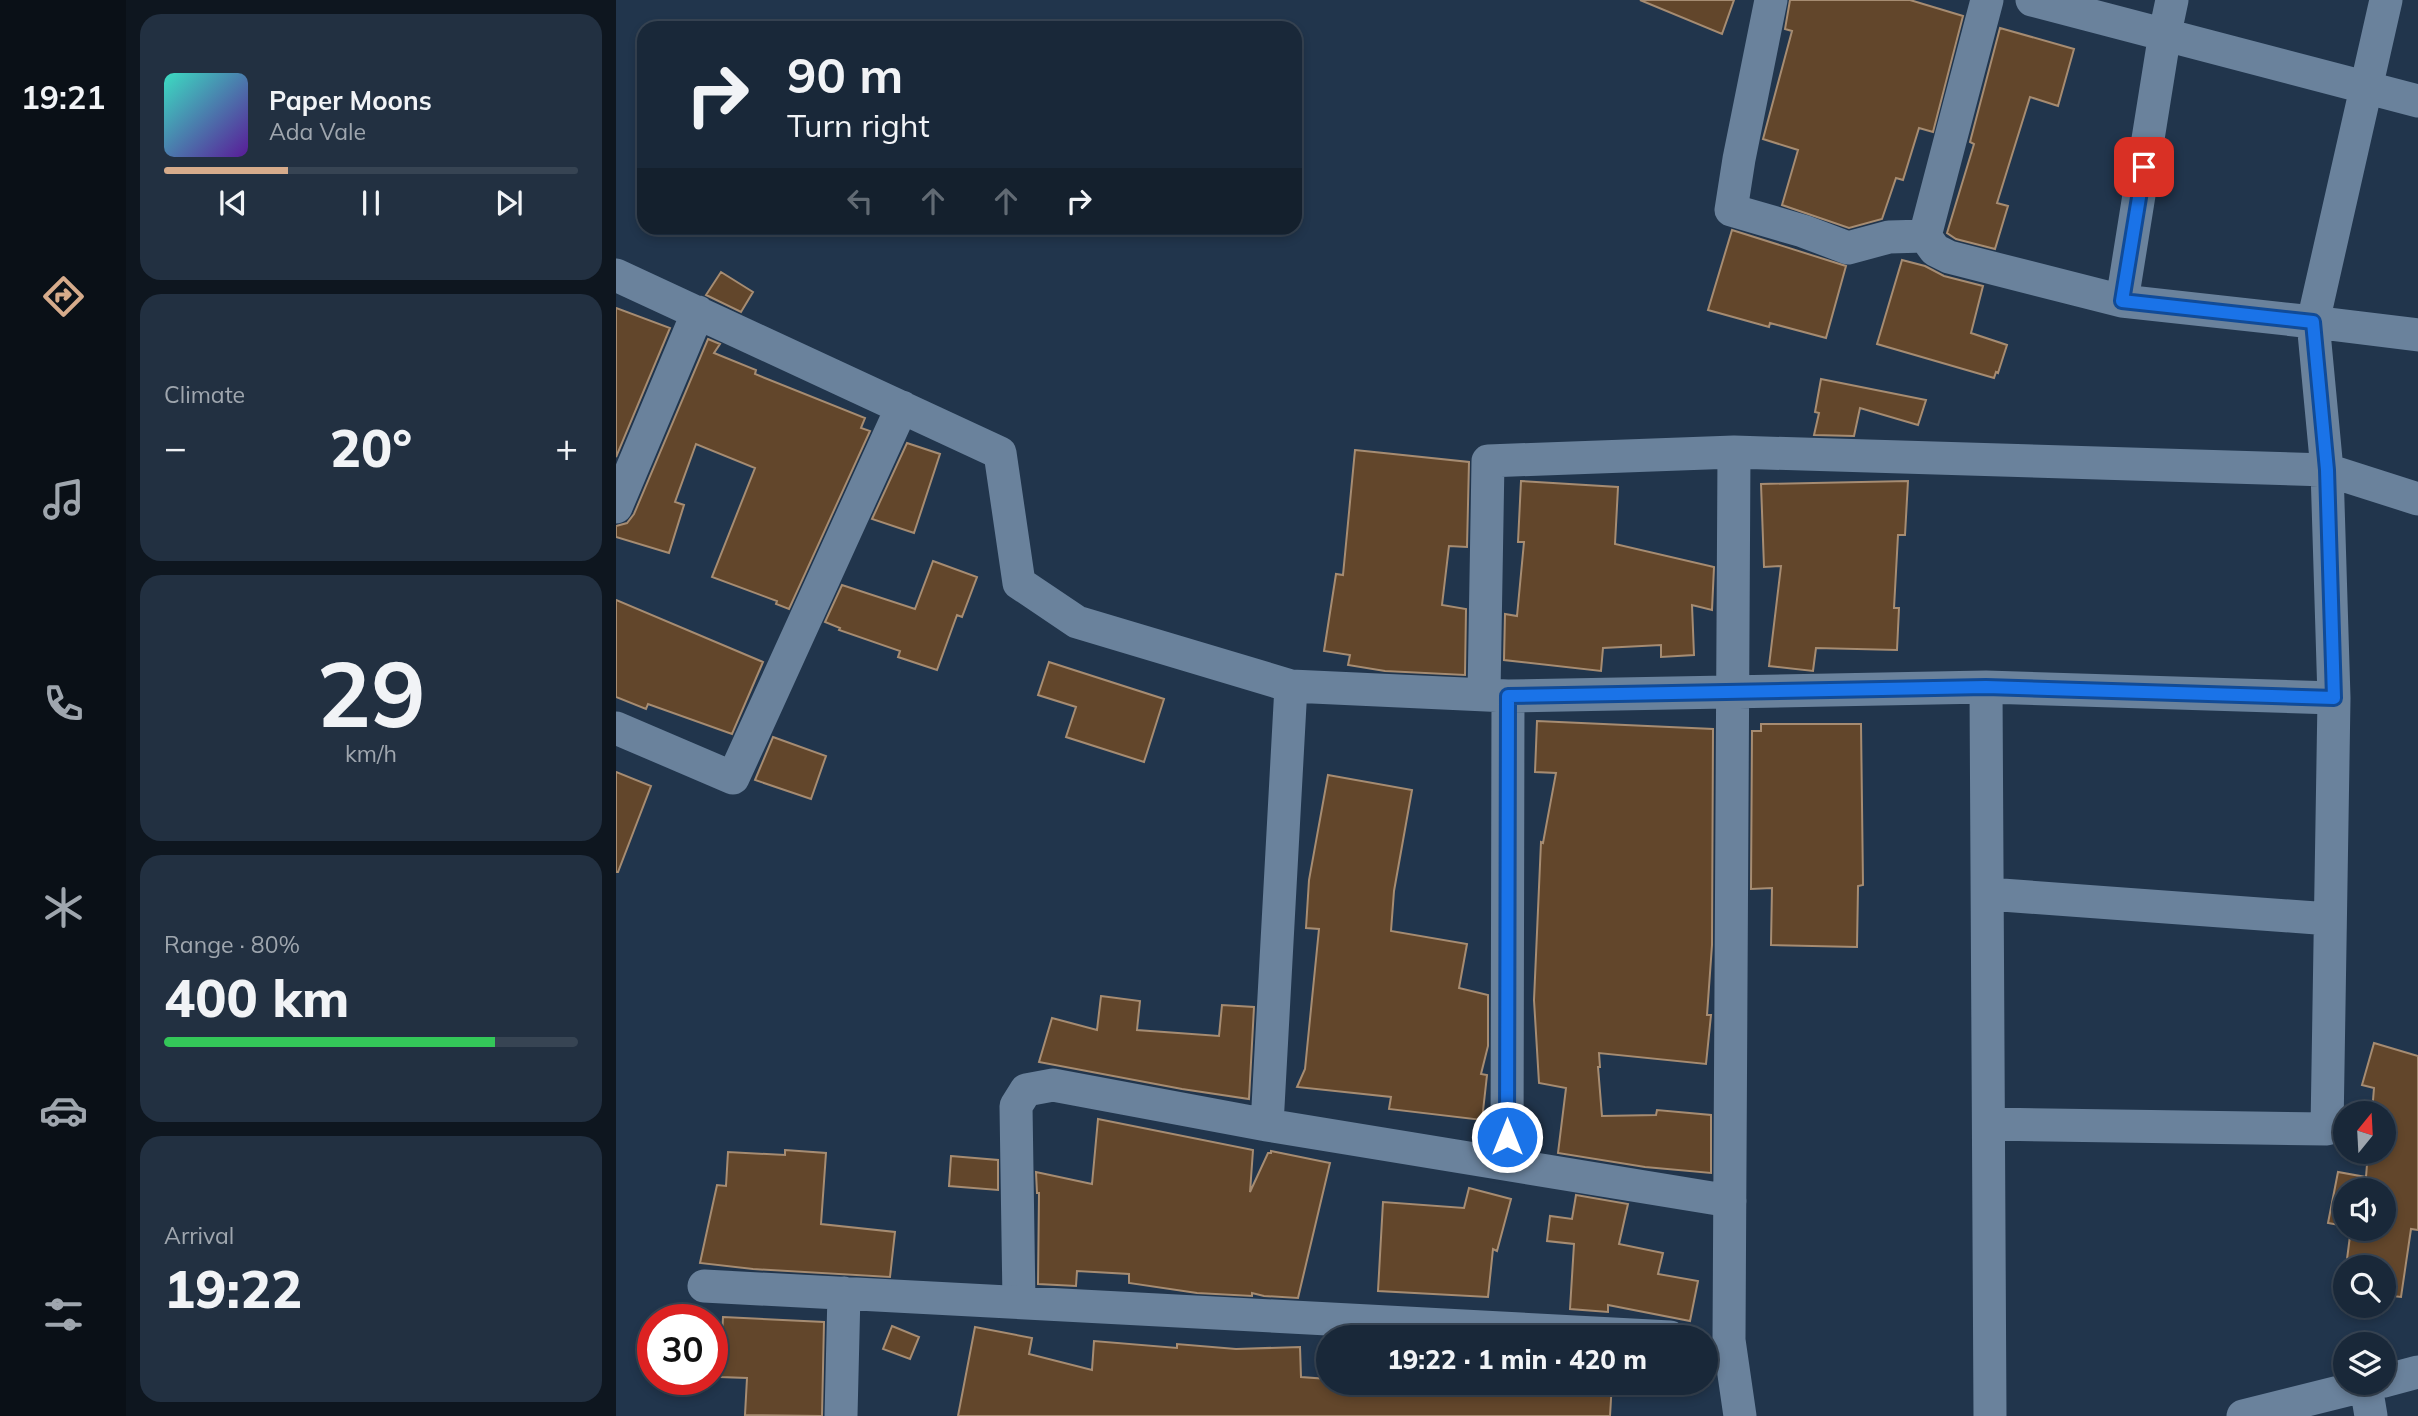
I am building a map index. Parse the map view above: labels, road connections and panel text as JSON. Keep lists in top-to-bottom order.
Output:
{
  "north": "top",
  "page": {
    "tabs": "19:21",
    "turn": ["90 m", "Turn right"],
    "song": ["Paper Moons", "Ada Vale"],
    "tile": [
      "Climate",
      ["29", "km/h"],
      ["Range · 80%", "400 km"],
      ["Arrival", "19:22"]
    ],
    "heat": ["−", "20°", "+"],
    "limit": "30",
    "trip": "19:22 · 1 min · 420 m"
  }
}
